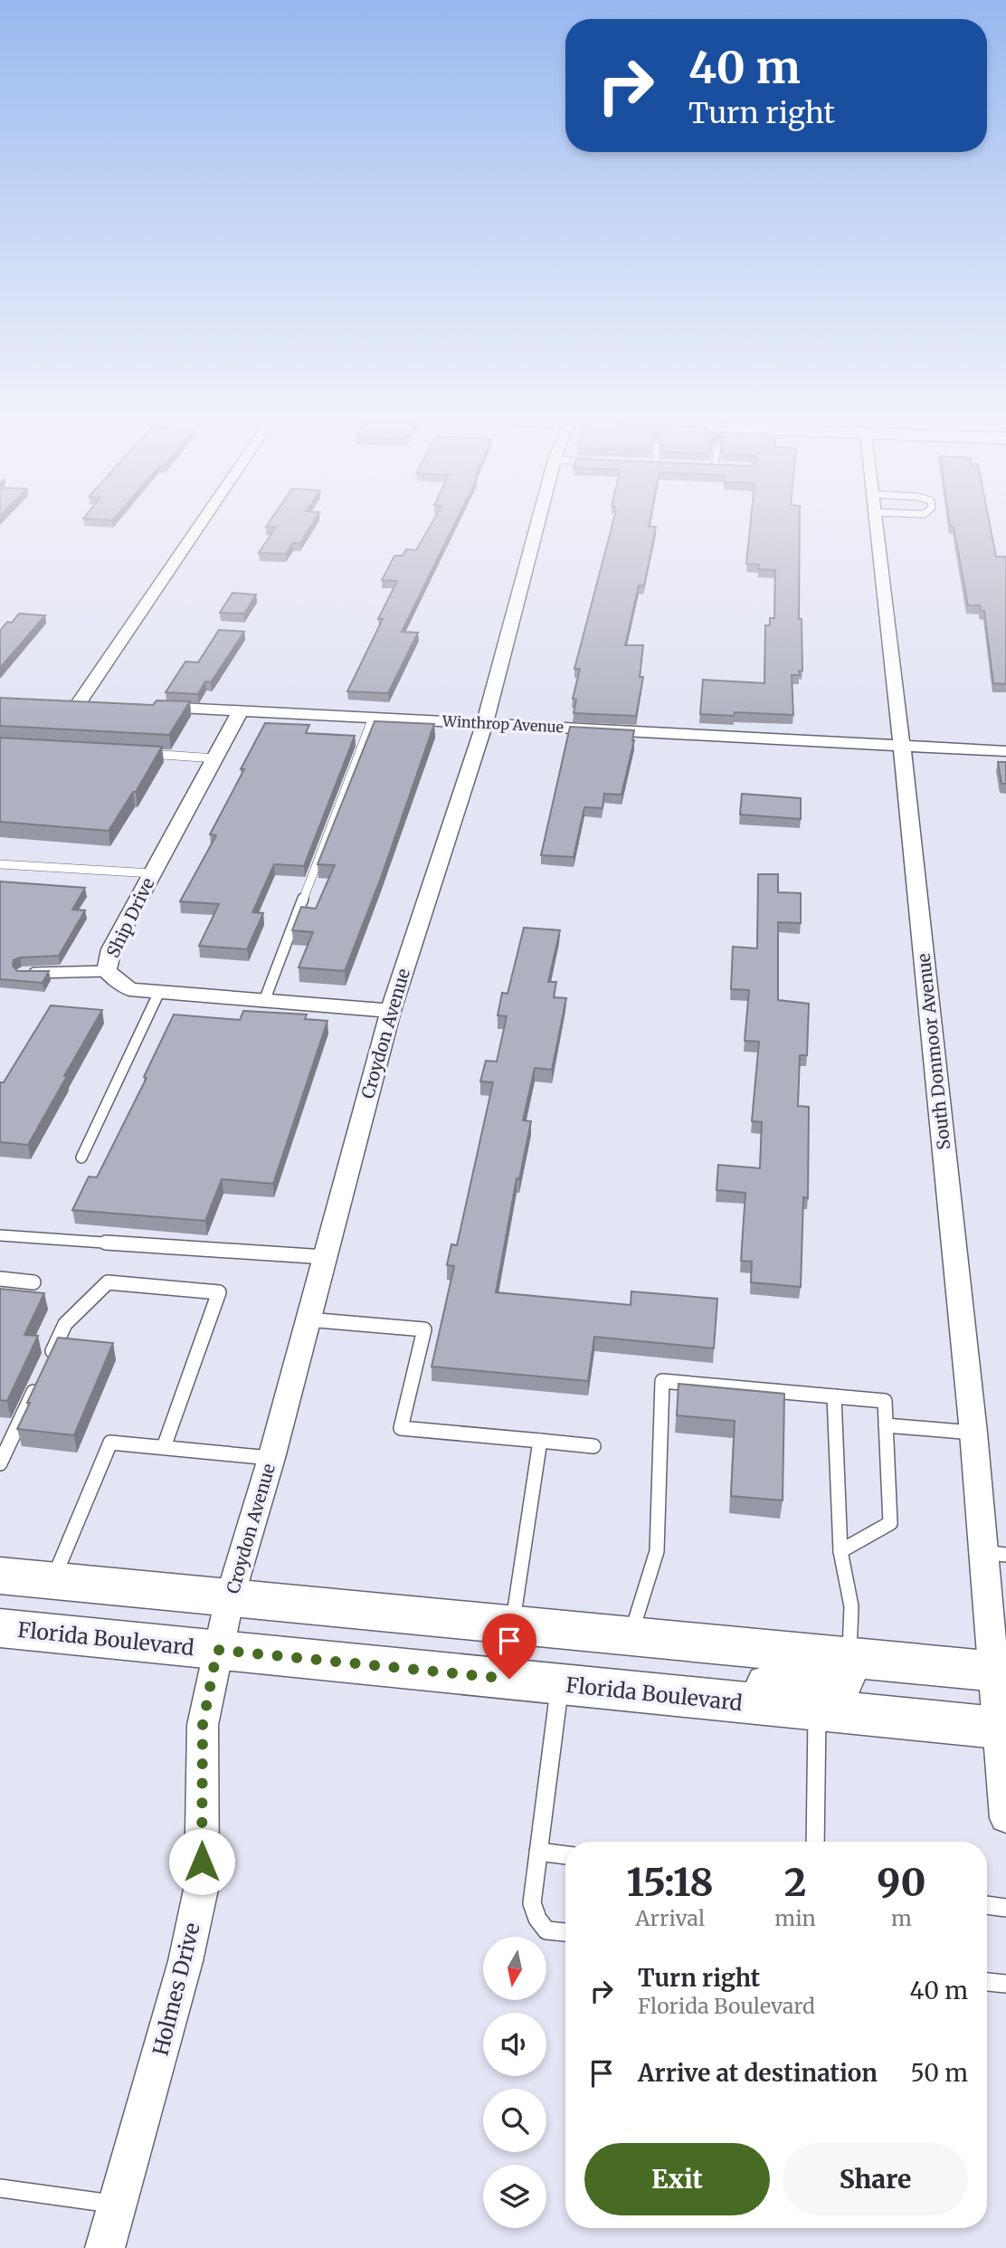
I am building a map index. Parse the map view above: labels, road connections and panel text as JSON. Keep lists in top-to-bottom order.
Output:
{
  "streets": {
    "main road": ["Florida Boulevard"],
    "street": [
      "Winthrop Avenue",
      "Ship Drive",
      "Croydon Avenue",
      "South Donmoor Avenue",
      "Holmes Drive"
    ]
  },
  "crossings": [
    ["Winthrop Avenue", "Ship Drive"],
    ["Winthrop Avenue", "Croydon Avenue"],
    ["Winthrop Avenue", "South Donmoor Avenue"],
    ["Ship Drive", "Croydon Avenue"],
    ["Croydon Avenue", "Florida Boulevard"],
    ["Croydon Avenue", "Holmes Drive"],
    ["South Donmoor Avenue", "Florida Boulevard"],
    ["Florida Boulevard", "Holmes Drive"]
  ],
  "north": "bottom",
  "page": {
    "turn": ["40 m", "Turn right"],
    "eta": [
      "15:18",
      "Arrival",
      "2",
      "min",
      "90",
      "m"
    ],
    "list": [
      {
        "name": "Turn right",
        "note": "Florida Boulevard",
        "value": "40 m"
      },
      {
        "name": "Arrive at destination",
        "value": "50 m"
      }
    ],
    "buttons": ["Exit", "Share"]
  }
}
